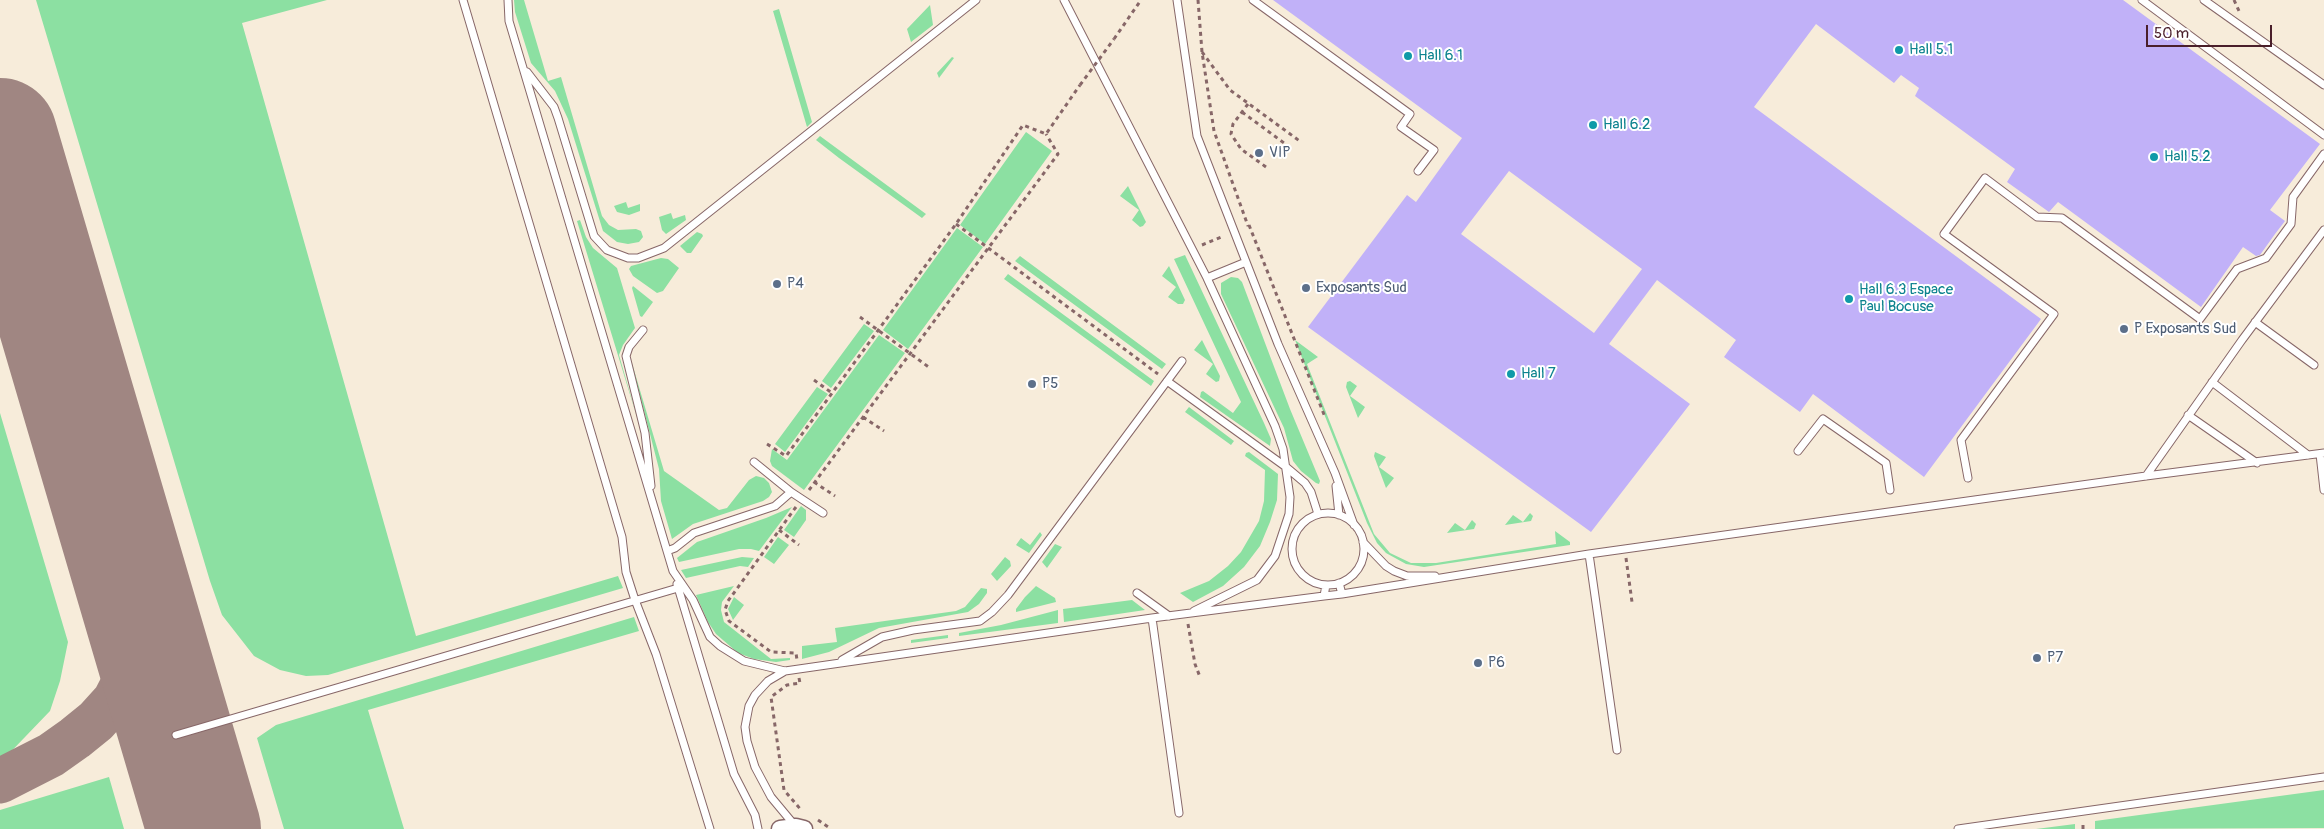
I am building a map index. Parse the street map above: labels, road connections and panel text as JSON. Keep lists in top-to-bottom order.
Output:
{
  "places": [
    "Hall 5.1",
    "Hall 6.1",
    "Hall 6.2",
    "VIP",
    "Hall 5.2",
    "P4",
    "Exposants Sud",
    "Hall 6.3 Espace Paul Bocuse",
    "P Exposants Sud",
    "Hall 7",
    "P5",
    "P7",
    "P6"
  ],
  "scale_bar": "50 m"
}
